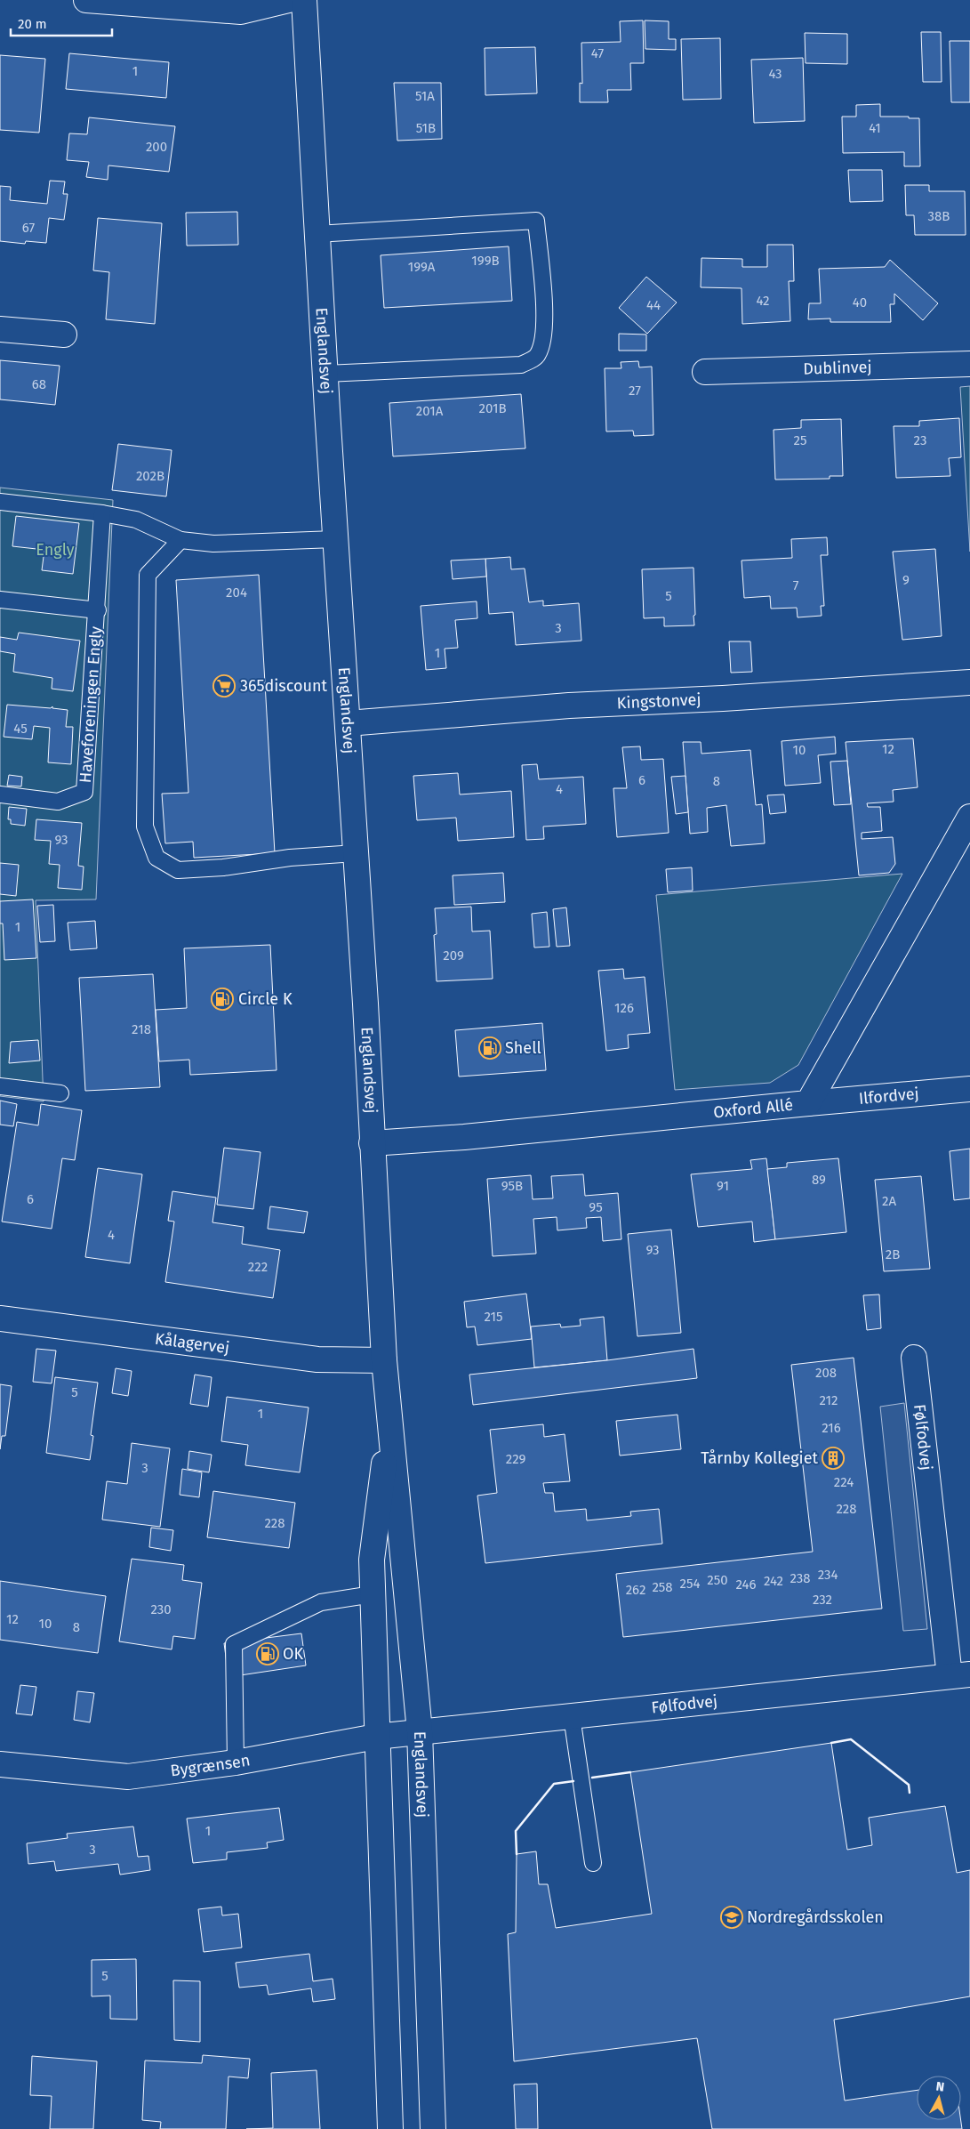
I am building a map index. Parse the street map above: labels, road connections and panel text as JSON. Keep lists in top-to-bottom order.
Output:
{
  "streets": {
    "street": [
      "Englandsvej",
      "Dublinvej",
      "Kingstonvej",
      "Ilfordvej",
      "Oxford Allé",
      "Kålagervej",
      "Følfodvej",
      "Bygrænsen"
    ],
    "lane": ["Haveforeningen Engly"]
  },
  "crossings": [
    ["Englandsvej", "Kingstonvej"],
    ["Englandsvej", "Oxford Allé"],
    ["Englandsvej", "Kålagervej"],
    ["Englandsvej", "Følfodvej"],
    ["Englandsvej", "Bygrænsen"],
    ["Ilfordvej", "Oxford Allé"],
    ["Følfodvej", "Bygrænsen"]
  ],
  "parks": ["Engly"],
  "places": {
    "supermarket": ["365discount"],
    "fuel station": ["Circle K", "Shell", "OK"],
    "building": ["Tårnby Kollegiet"],
    "school or university": ["Nordregårdsskolen"]
  },
  "house_numbers": [
    "47",
    "1",
    "43",
    "51A",
    "51B",
    "41",
    "200",
    "38B",
    "67",
    "199B",
    "199A",
    "42",
    "40",
    "44",
    "68",
    "27",
    "201B",
    "201A",
    "25",
    "23",
    "202B",
    "9",
    "7",
    "204",
    "5",
    "3",
    "1",
    "45",
    "12",
    "10",
    "6",
    "8",
    "4",
    "93",
    "1",
    "209",
    "126",
    "218",
    "89",
    "95B",
    "91",
    "6",
    "2A",
    "95",
    "4",
    "93",
    "2B",
    "222",
    "215",
    "208",
    "5",
    "212",
    "1",
    "216",
    "229",
    "3",
    "224",
    "228",
    "228",
    "234",
    "238",
    "250",
    "242",
    "254",
    "246",
    "258",
    "262",
    "232",
    "230",
    "12",
    "10",
    "8",
    "1",
    "3",
    "5"
  ],
  "scale_bar": "20 m",
  "north": "top"
}
